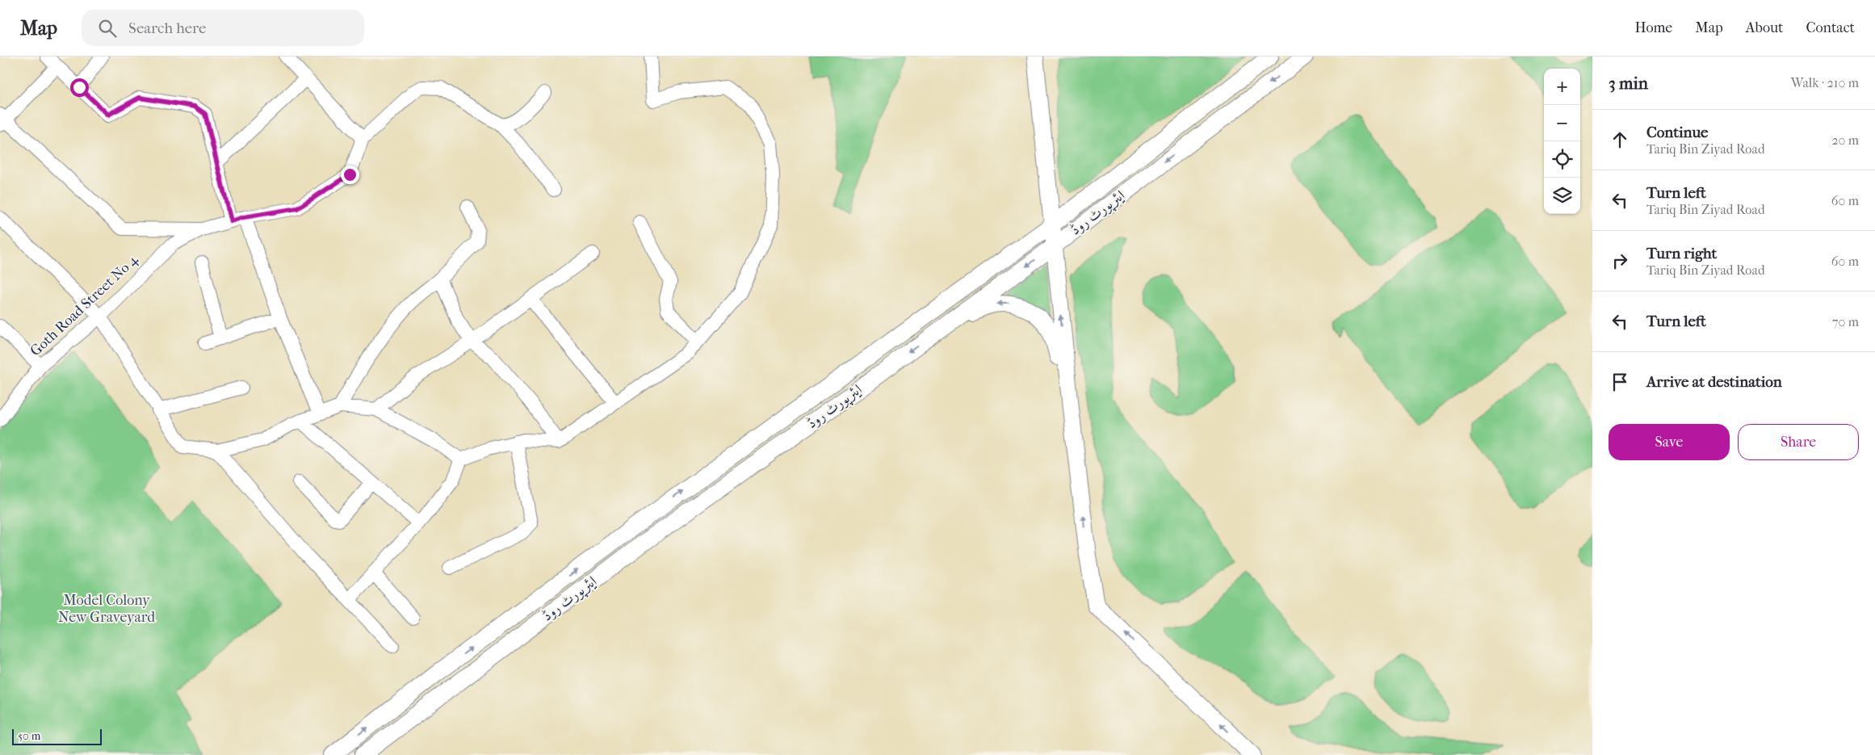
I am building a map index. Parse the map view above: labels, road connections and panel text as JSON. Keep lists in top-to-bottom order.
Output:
{
  "streets": {
    "main road": ["ایئرپورٹ روڈ"],
    "street": ["Goth Road Street No 4"]
  },
  "parks": ["Model Colony New Graveyard"],
  "scale_bar": "50 m",
  "page": {
    "header": "Map",
    "search": "Search here",
    "nav": [
      "Home",
      "Map",
      "About",
      "Contact"
    ],
    "heading": ["3 min", "Walk · 210 m"],
    "map_buttons": ["+", "−"],
    "list": [
      ["Continue", "Tariq Bin Ziyad Road", "20 m"],
      ["Turn left", "Tariq Bin Ziyad Road", "60 m"],
      ["Turn right", "Tariq Bin Ziyad Road", "60 m"],
      ["Turn left", "70 m"],
      "Arrive at destination"
    ],
    "buttons": ["Save", "Share"],
    "scale": "50 m"
  }
}
